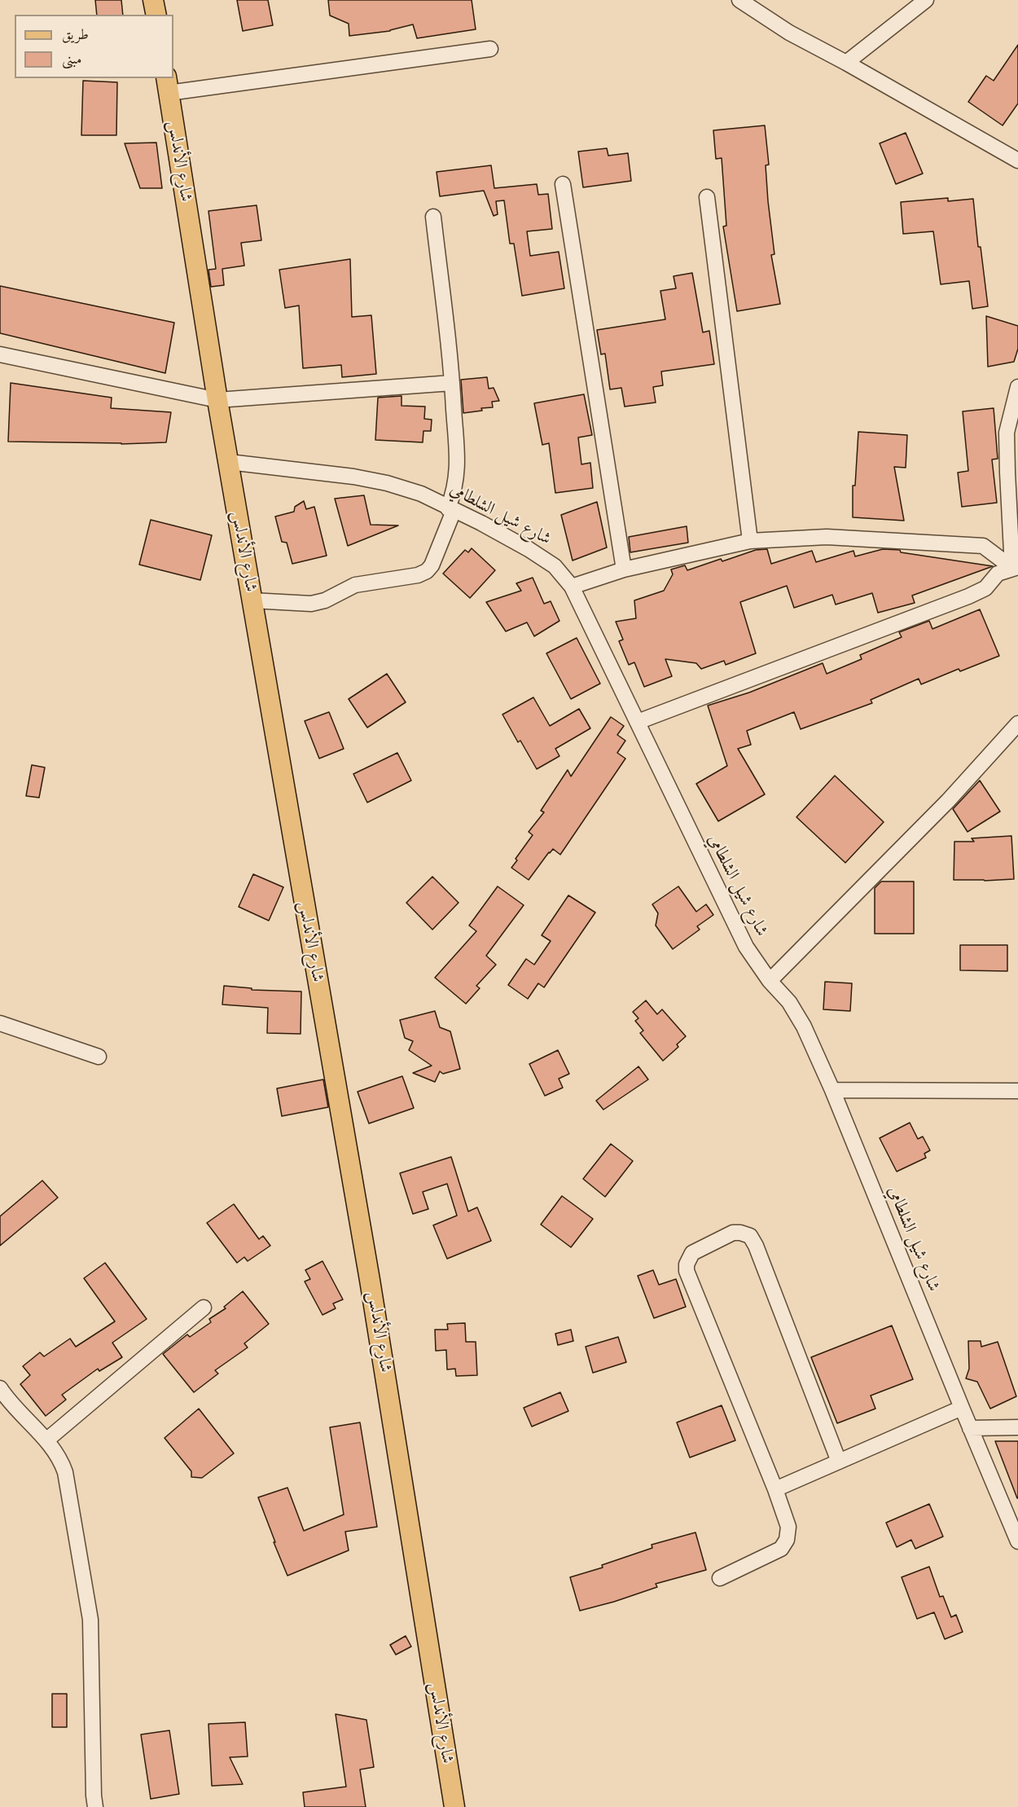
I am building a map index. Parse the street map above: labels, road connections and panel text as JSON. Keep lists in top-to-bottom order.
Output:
{
  "streets": {
    "main road": ["شارع الأندلس"],
    "street": ["شارع شيل الشلطامي"]
  },
  "crossings": [
    ["شارع الأندلس", "شارع شيل الشلطامي"]
  ],
  "legend": ["طريق", "مبنى"]
}
